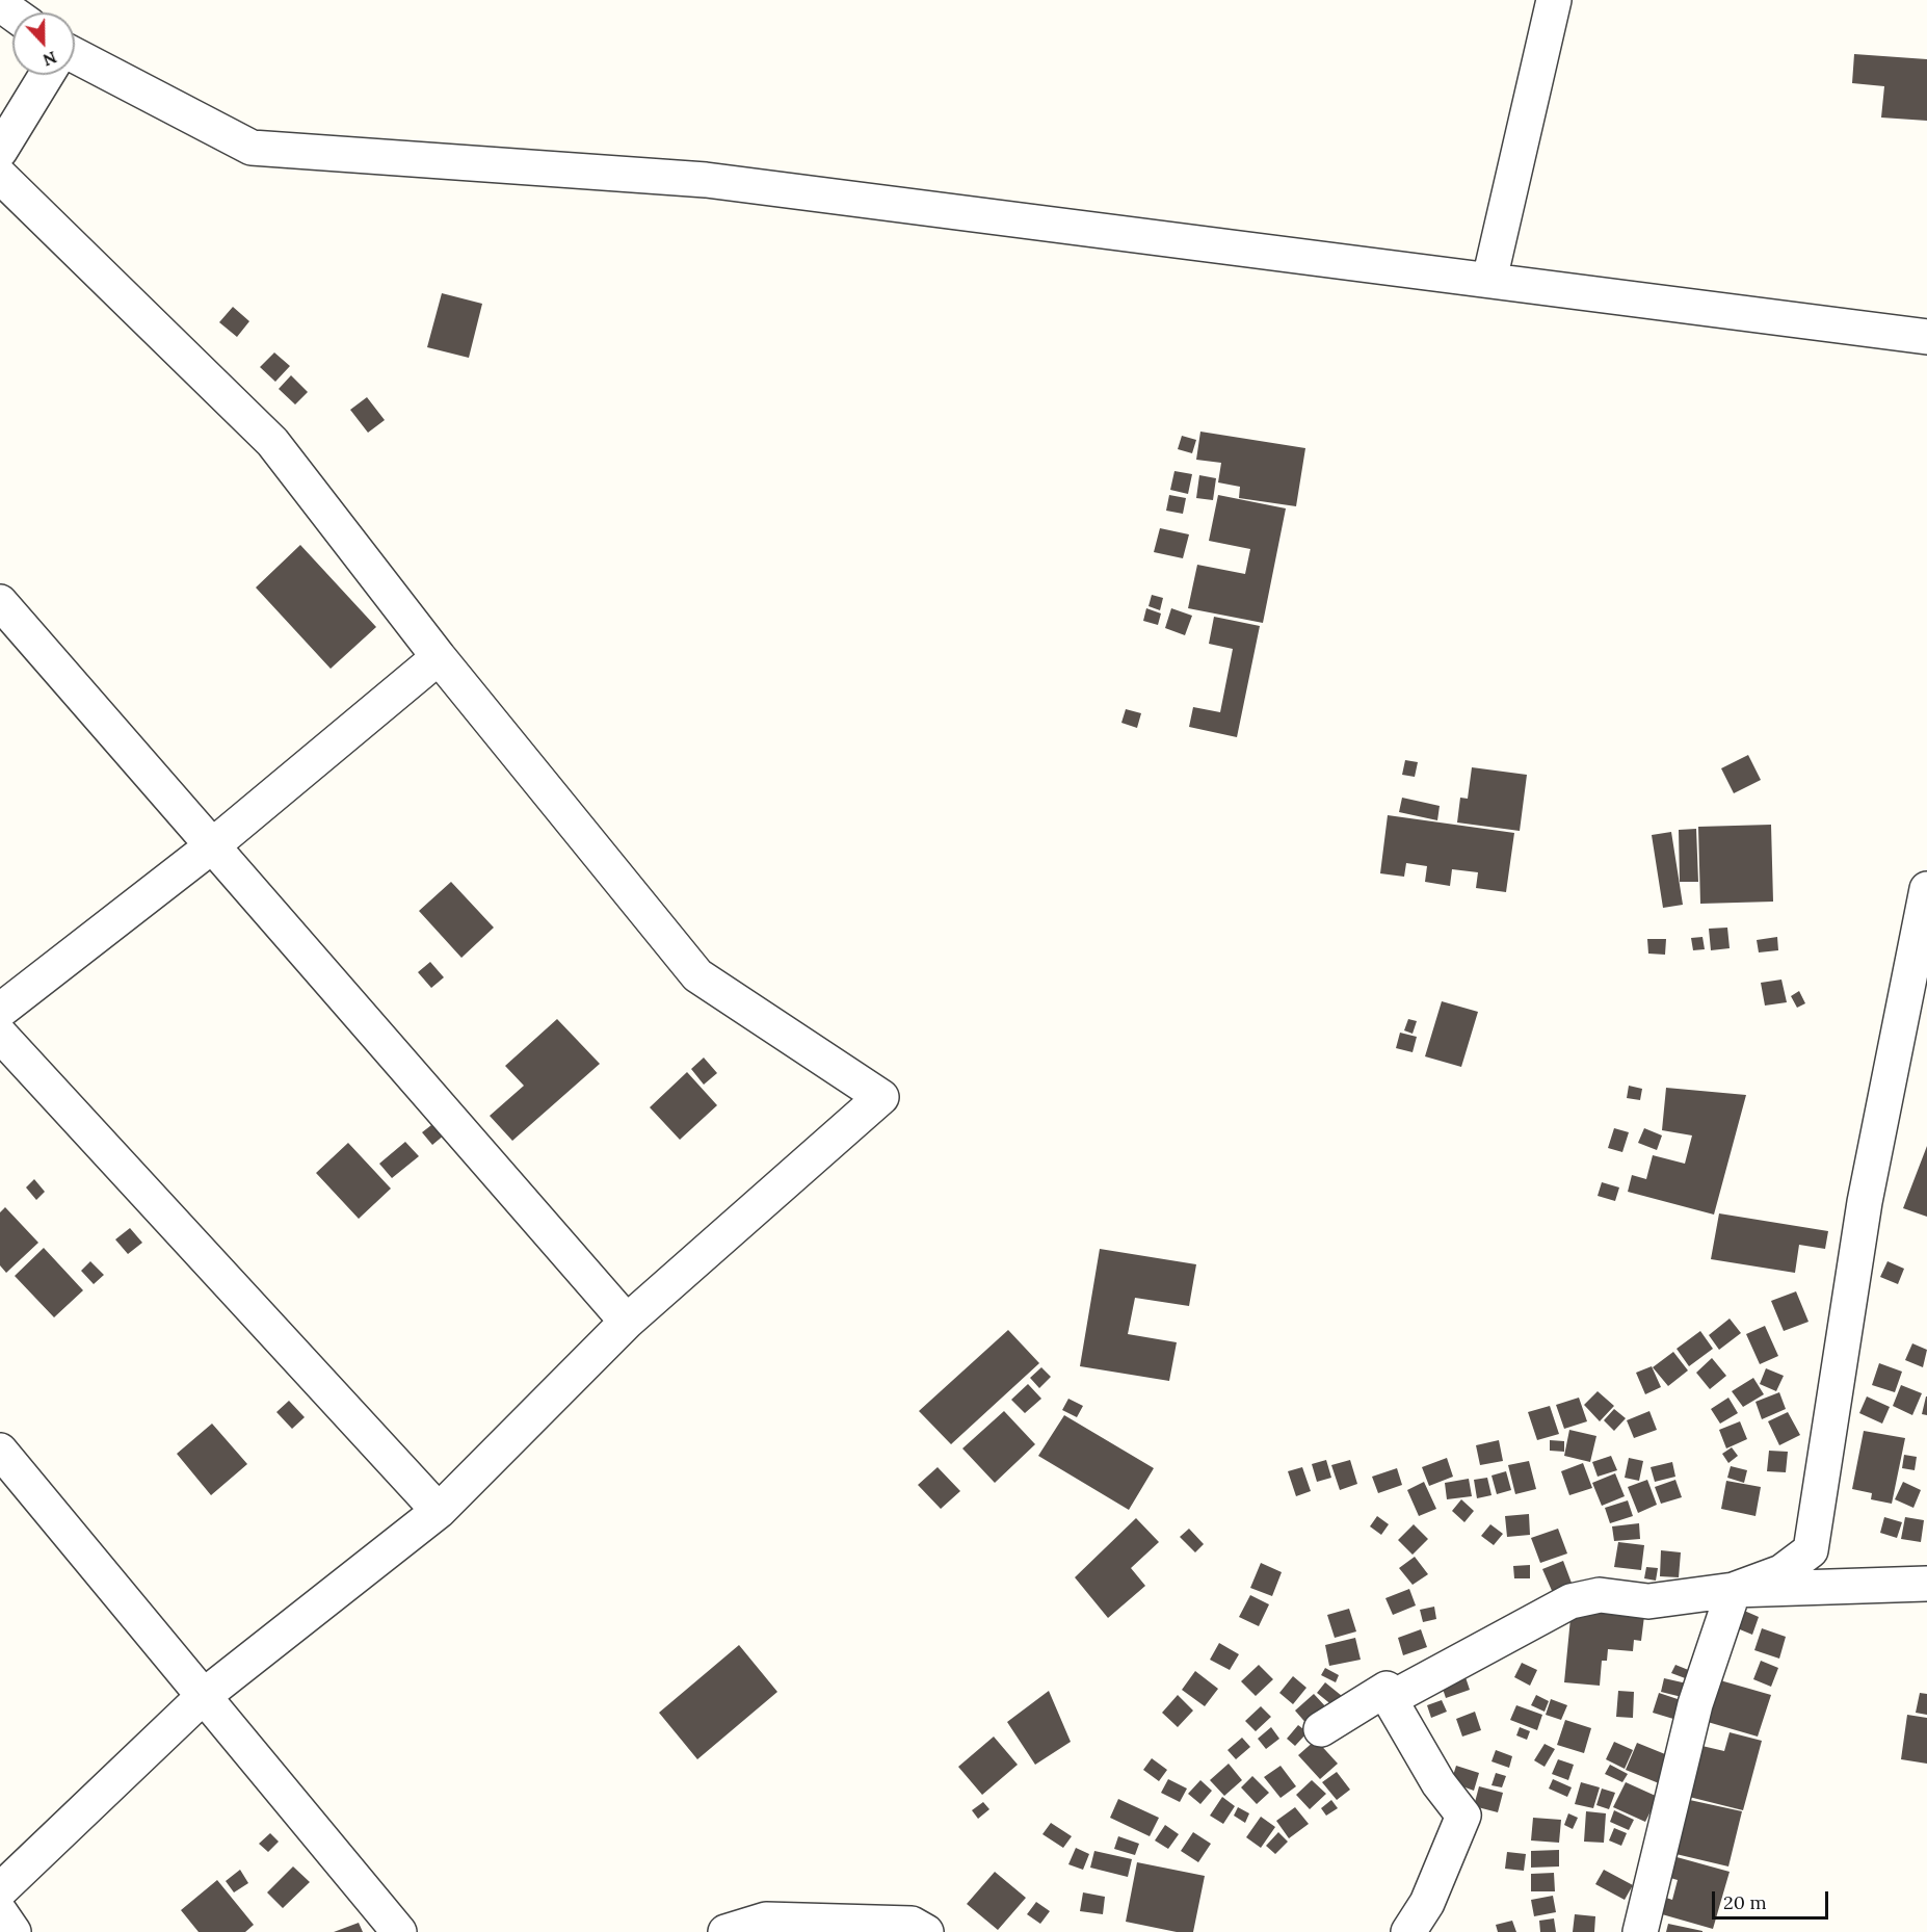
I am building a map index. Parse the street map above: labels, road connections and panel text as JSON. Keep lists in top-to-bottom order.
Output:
{
  "scale_bar": "20 m",
  "north": "bottom"
}
